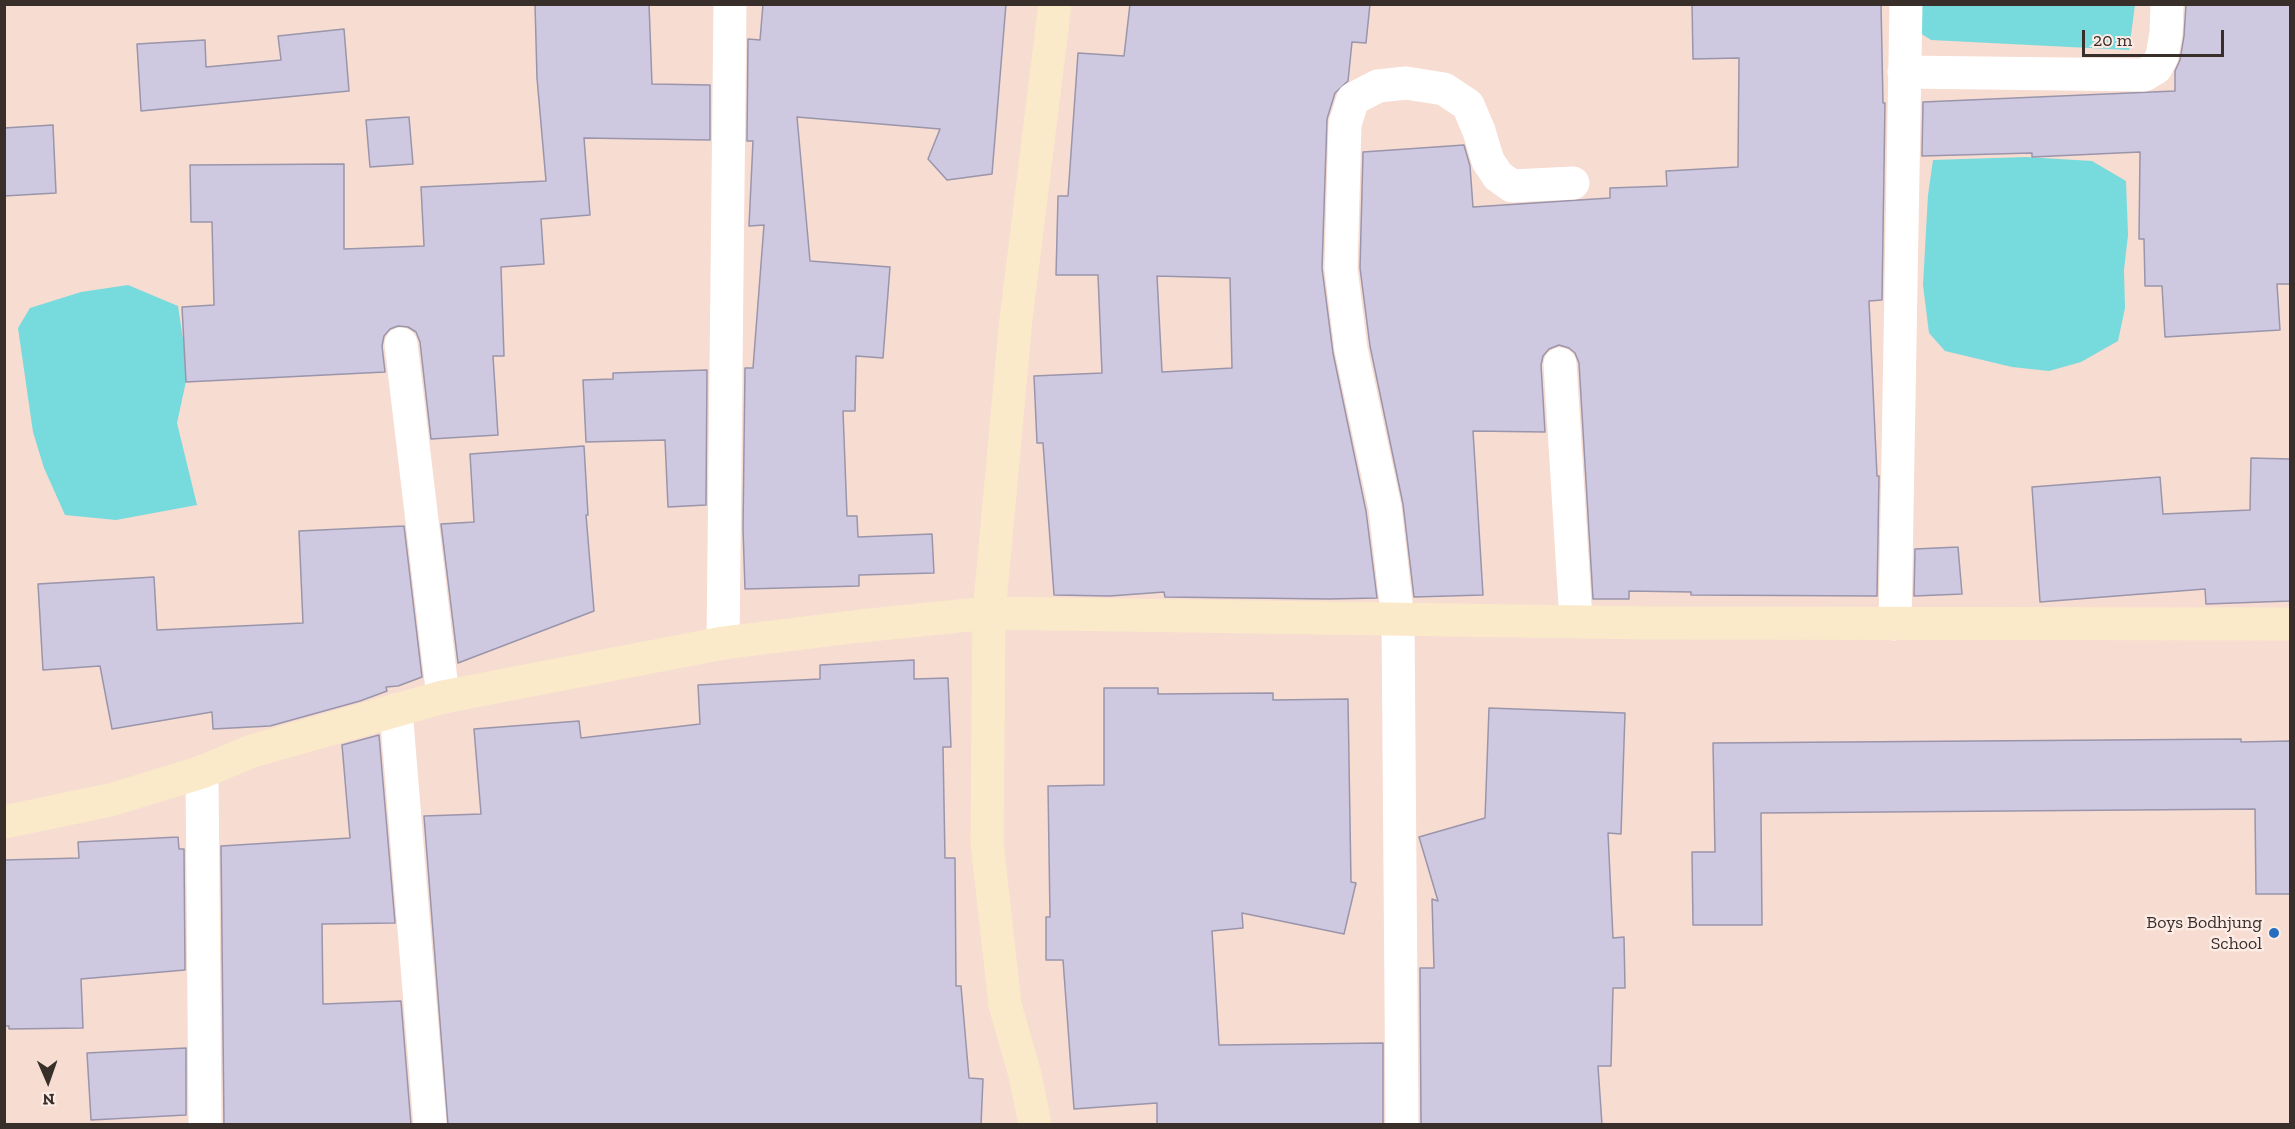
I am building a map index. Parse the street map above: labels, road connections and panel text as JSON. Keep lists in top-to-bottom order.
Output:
{
  "places": ["Boys Bodhjung School"],
  "scale_bar": "20 m",
  "north": "bottom"
}
